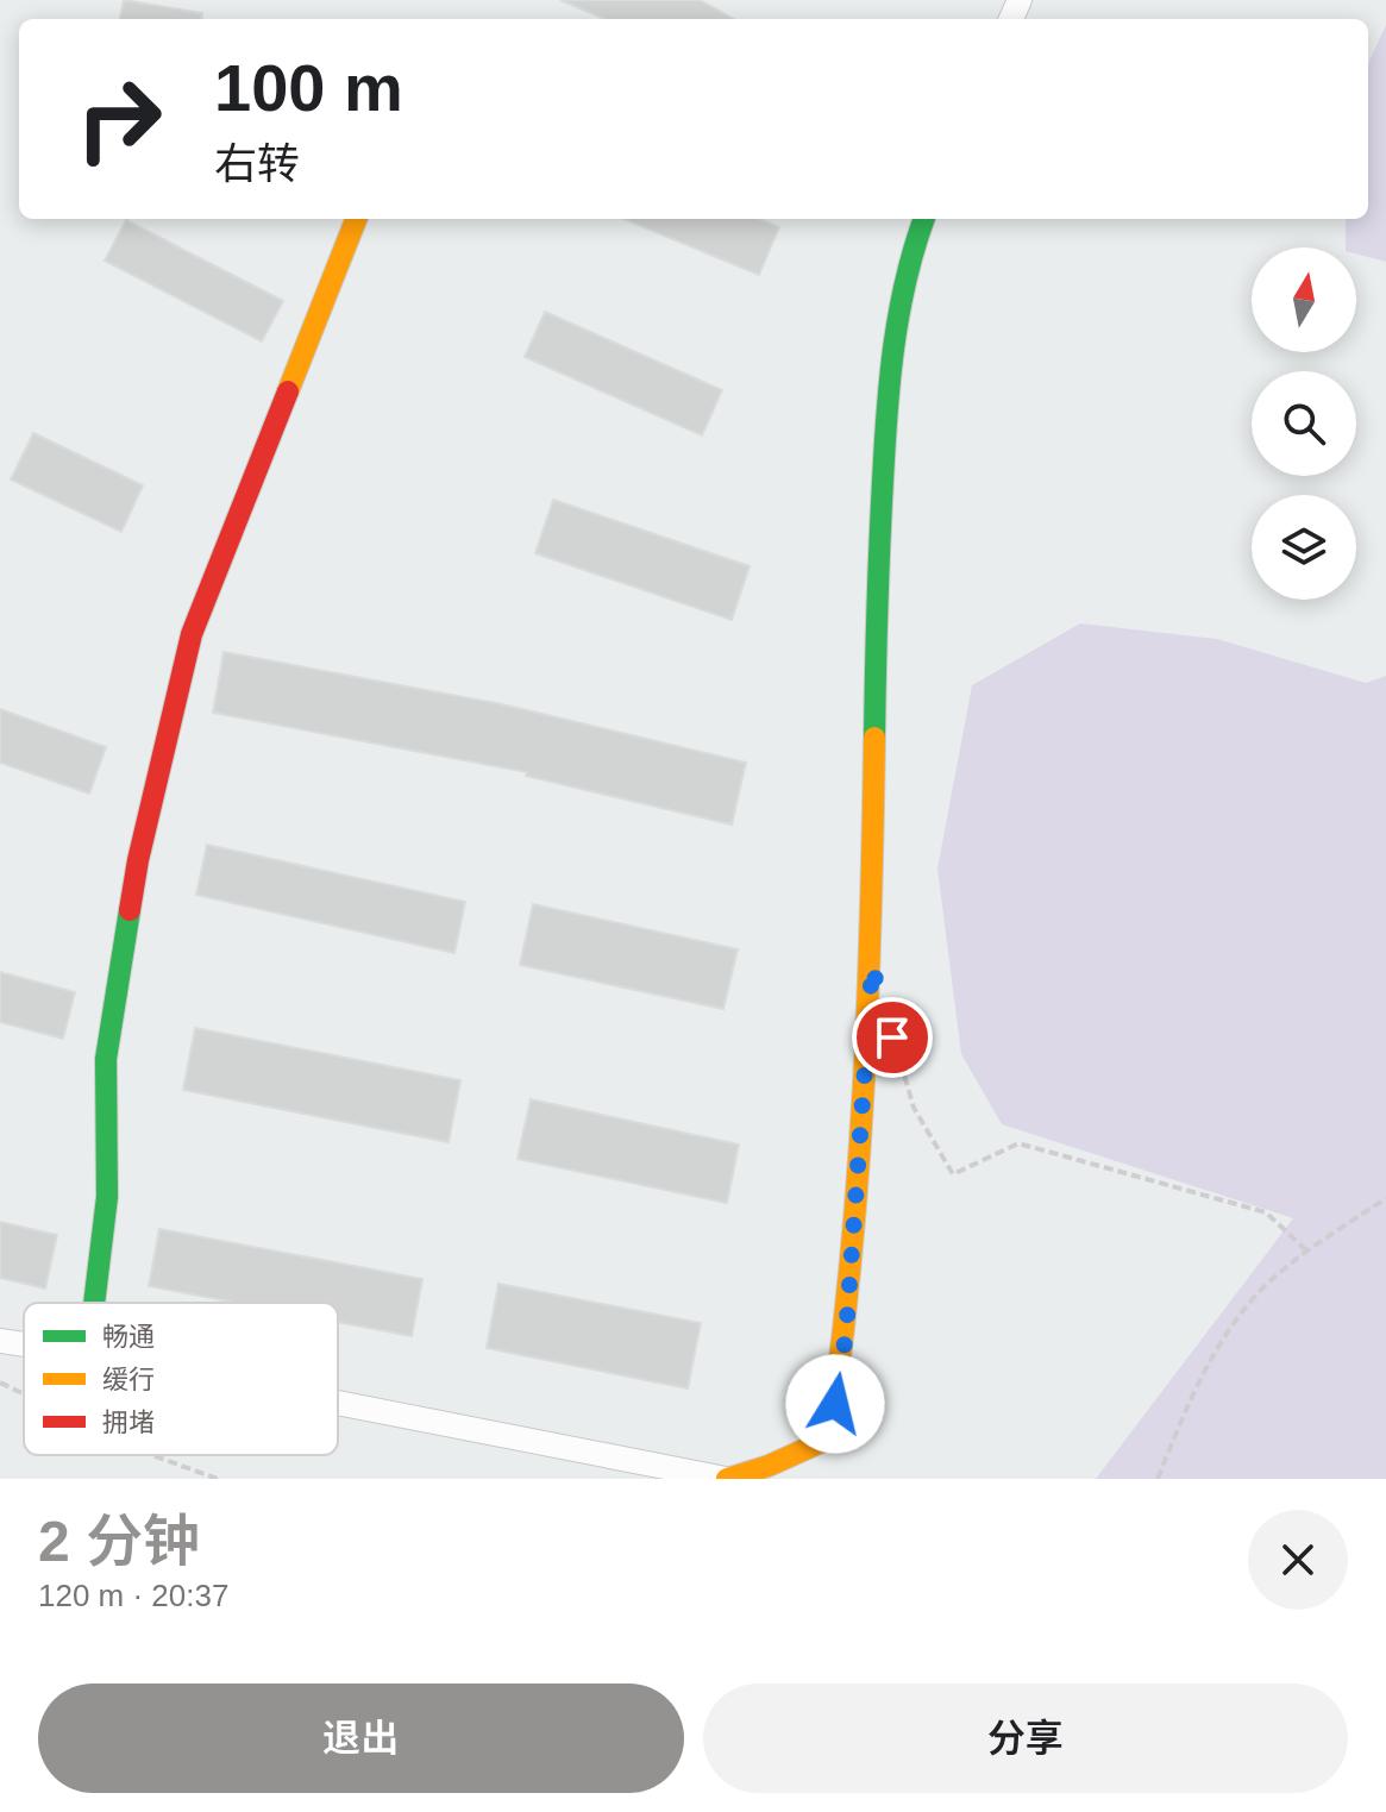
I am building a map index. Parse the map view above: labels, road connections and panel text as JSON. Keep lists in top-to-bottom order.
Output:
{
  "legend": ["畅通", "缓行", "拥堵"],
  "north": "top",
  "page": {
    "turn": ["100 m", "右转"],
    "heading": ["2 分钟", "120 m · 20:37"],
    "buttons": ["退出", "分享"]
  }
}
